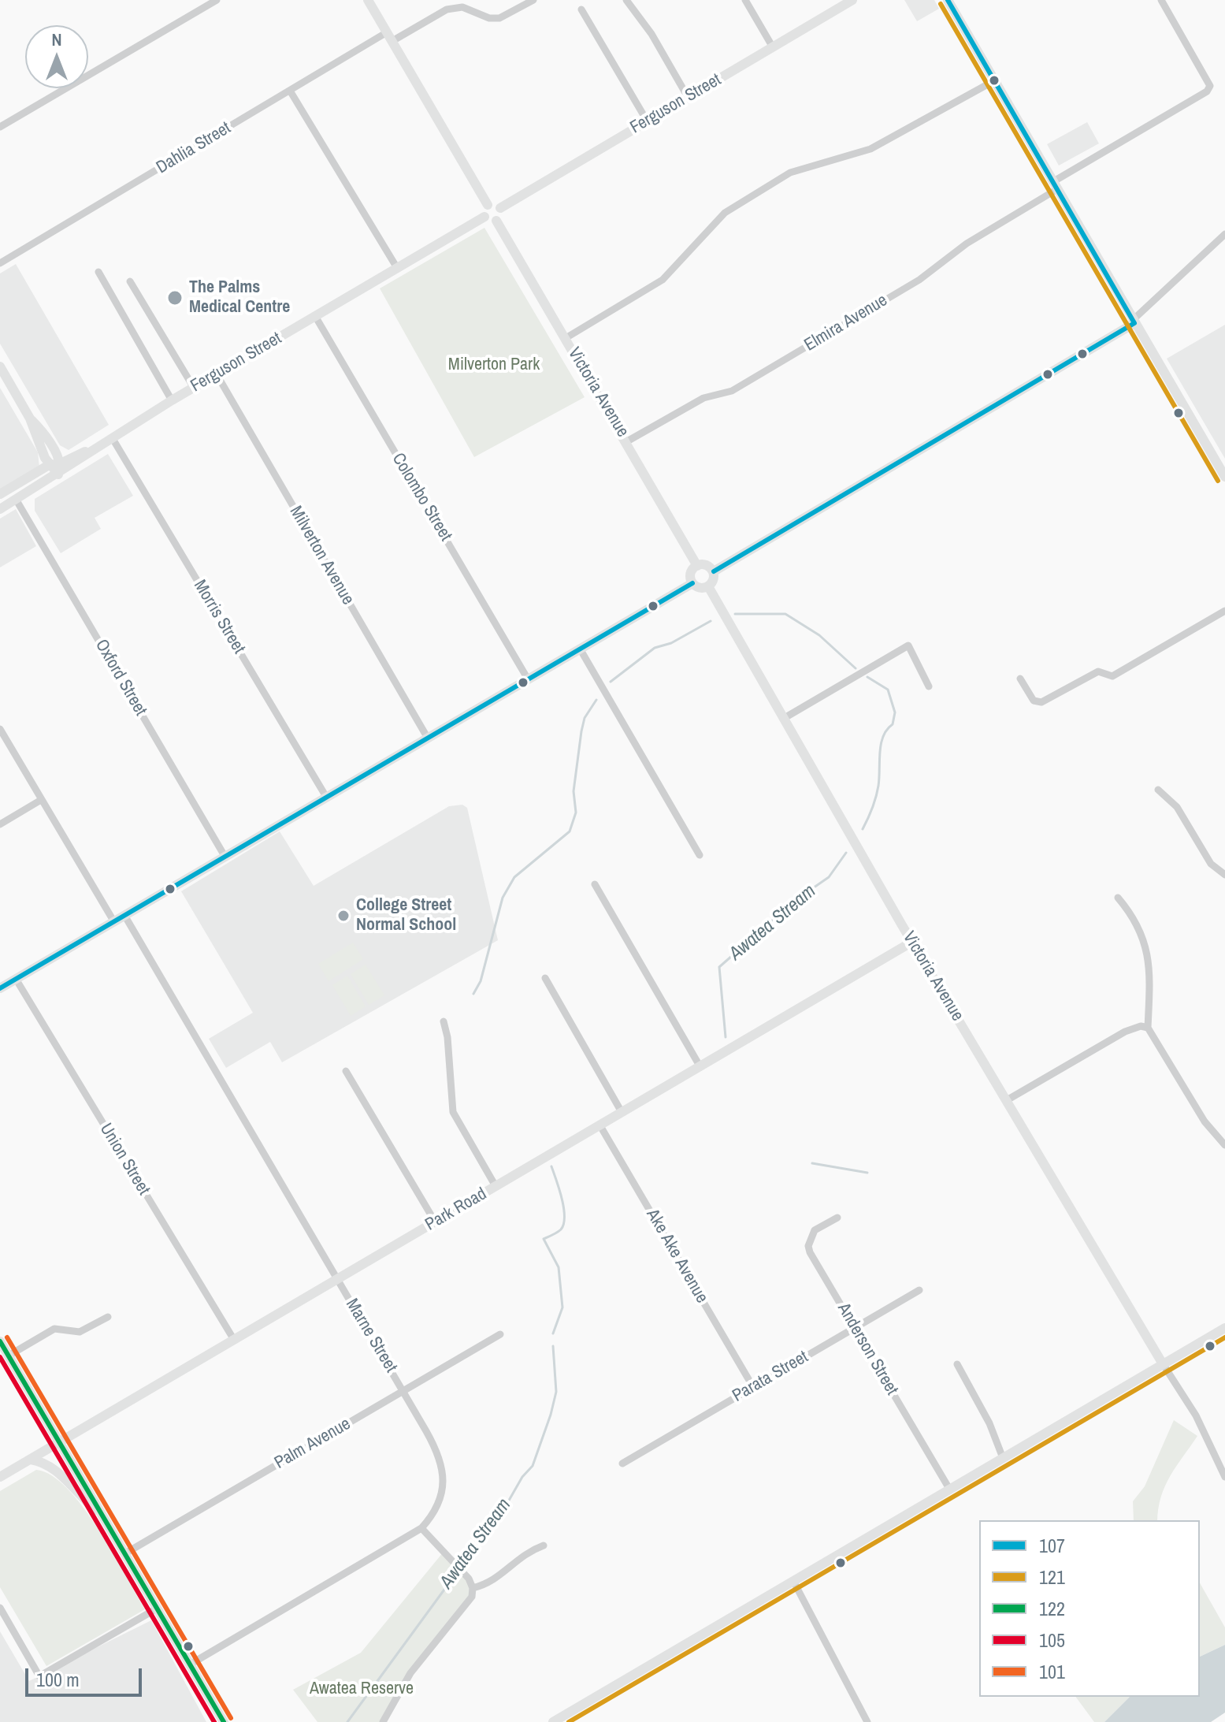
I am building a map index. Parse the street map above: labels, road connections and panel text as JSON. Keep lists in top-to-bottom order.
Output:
{
  "streets": {
    "street": [
      "Ferguson Street",
      "Dahlia Street",
      "Elmira Avenue",
      "Victoria Avenue",
      "Colombo Street",
      "Milverton Avenue",
      "Morris Street",
      "Oxford Street",
      "Union Street",
      "Park Road",
      "Ake Ake Avenue",
      "Marne Street",
      "Anderson Street",
      "Parata Street",
      "Palm Avenue"
    ]
  },
  "crossings": [
    ["Ferguson Street", "Victoria Avenue"],
    ["Ferguson Street", "Colombo Street"],
    ["Ferguson Street", "Milverton Avenue"],
    ["Ferguson Street", "Morris Street"],
    ["Ferguson Street", "Oxford Street"],
    ["Elmira Avenue", "Victoria Avenue"],
    ["Victoria Avenue", "Park Road"],
    ["Union Street", "Park Road"],
    ["Park Road", "Ake Ake Avenue"],
    ["Park Road", "Marne Street"],
    ["Ake Ake Avenue", "Parata Street"],
    ["Marne Street", "Palm Avenue"],
    ["Anderson Street", "Parata Street"]
  ],
  "water": ["Awatea Stream"],
  "parks": ["Milverton Park", "Awatea Reserve"],
  "places": ["The Palms Medical Centre", "College Street Normal School"],
  "lines": [
    "transit line 107",
    "transit line 121",
    "transit line 101",
    "transit line 122",
    "transit line 105"
  ],
  "legend": [
    "107",
    "121",
    "122",
    "105",
    "101"
  ],
  "scale_bar": "100 m",
  "north": "top"
}
